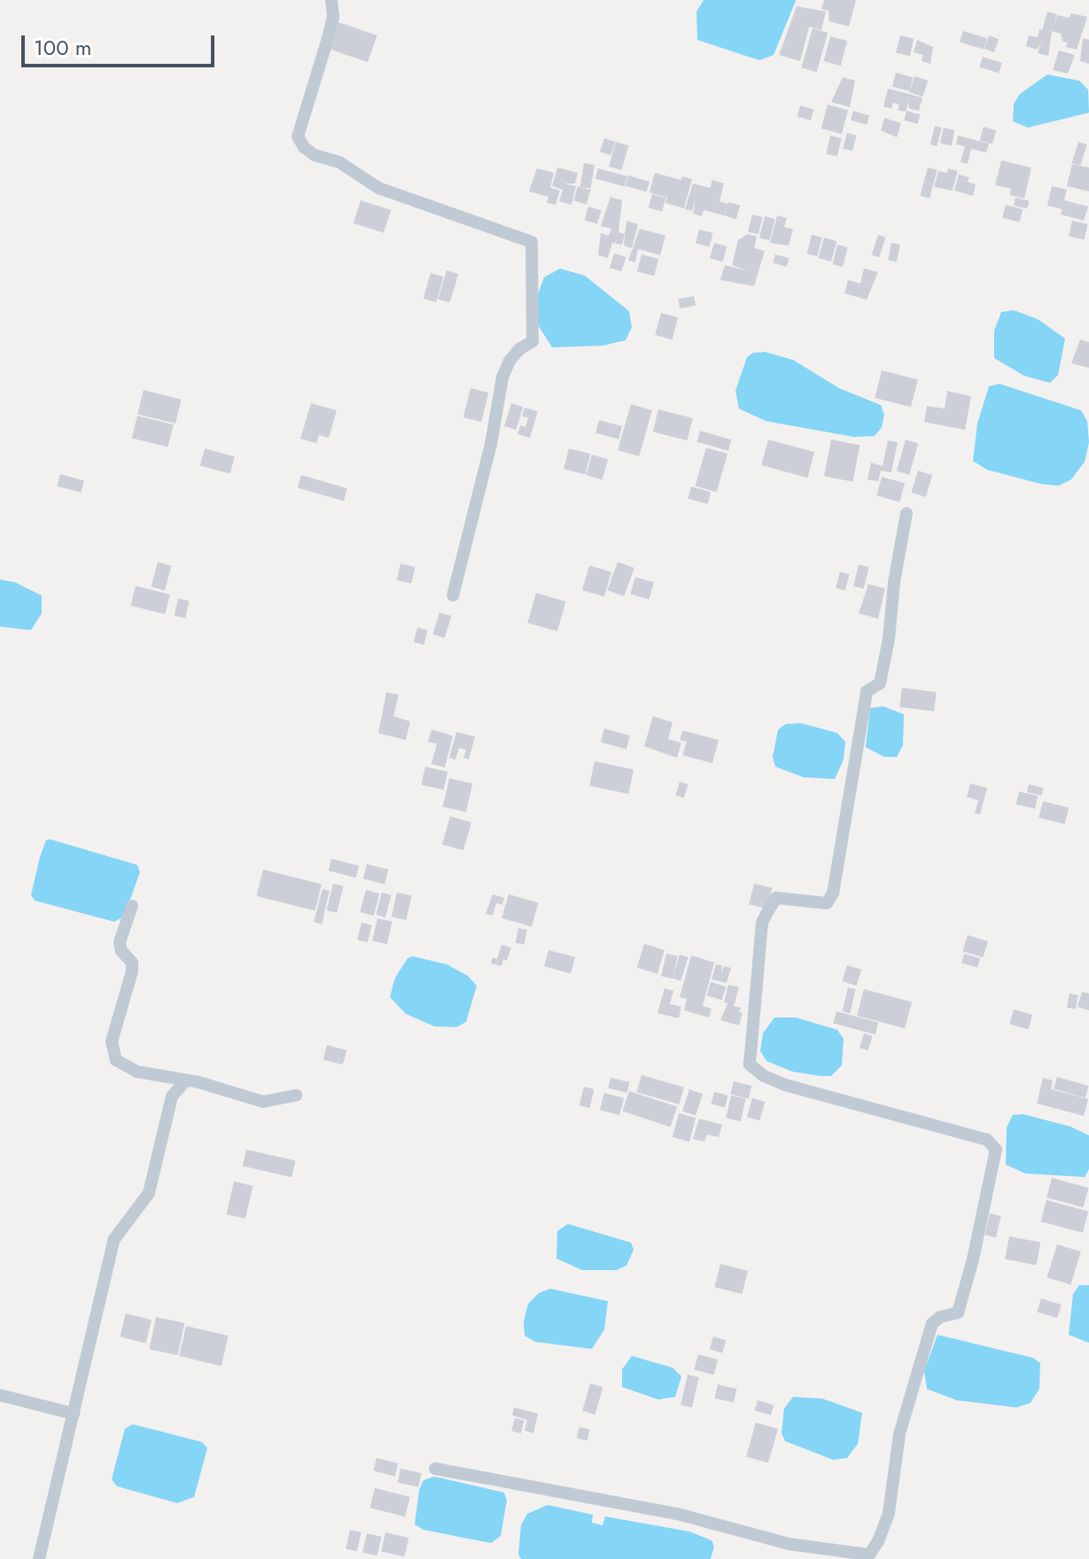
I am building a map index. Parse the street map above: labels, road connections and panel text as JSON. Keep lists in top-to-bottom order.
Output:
{
  "scale_bar": "100 m"
}
